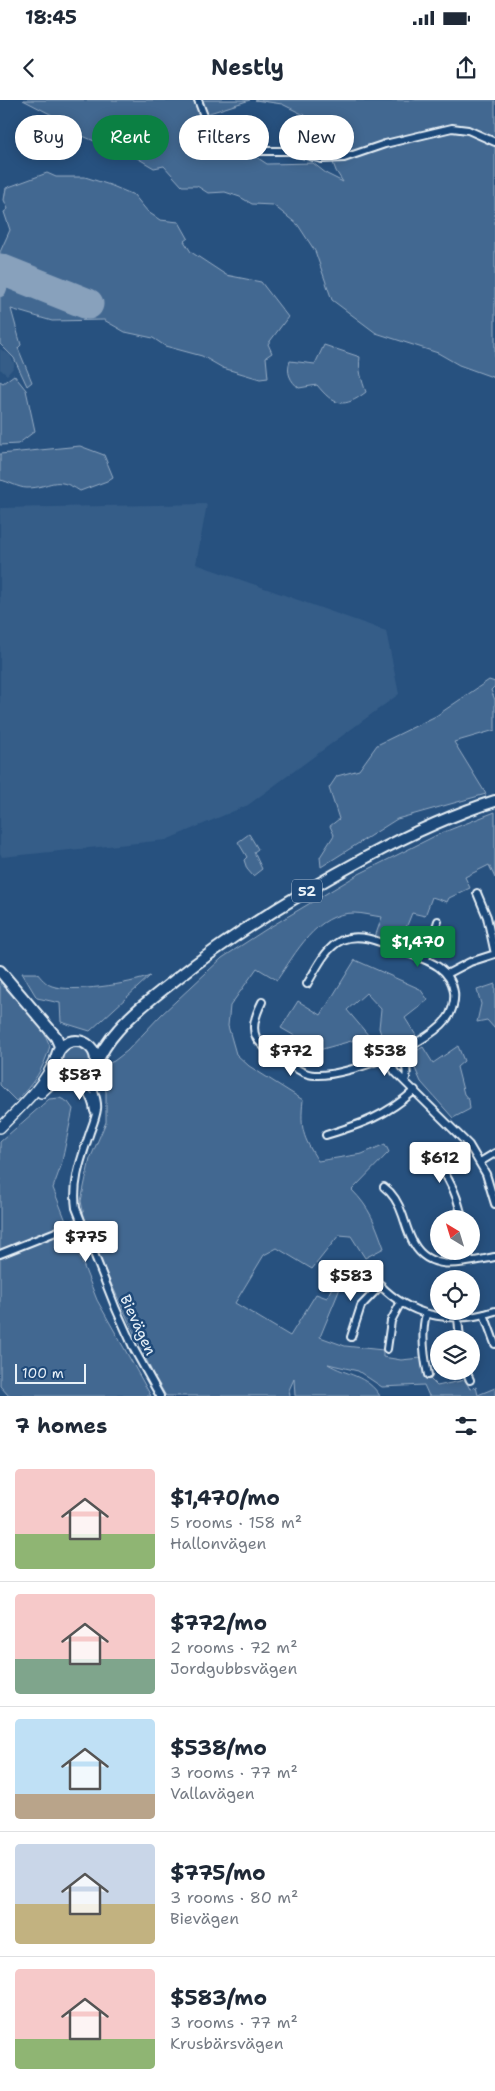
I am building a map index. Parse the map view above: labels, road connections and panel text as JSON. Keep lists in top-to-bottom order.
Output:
{
  "streets": {
    "highway": ["52"],
    "street": ["Bievägen"]
  },
  "crossings": [
    ["52", "Bievägen"]
  ],
  "scale_bar": "100 m",
  "north": "top left",
  "page": {
    "status": "18:45",
    "header": "Nestly",
    "chip": [
      "Buy",
      "Rent",
      "Filters",
      "New"
    ],
    "price": [
      "$1,470",
      "$772",
      "$538",
      "$587",
      "$612",
      "$775",
      "$583"
    ],
    "scale": "100 m",
    "heading": "7 homes",
    "list": [
      {
        "name": "$1,470/mo",
        "note": "5 rooms · 158 m² · Hallonvägen"
      },
      {
        "name": "$772/mo",
        "note": "2 rooms · 72 m² · Jordgubbsvägen"
      },
      {
        "name": "$538/mo",
        "note": "3 rooms · 77 m² · Vallavägen"
      },
      {
        "name": "$775/mo",
        "note": "3 rooms · 80 m² · Bievägen"
      },
      {
        "name": "$583/mo",
        "note": "3 rooms · 77 m² · Krusbärsvägen"
      }
    ]
  }
}
